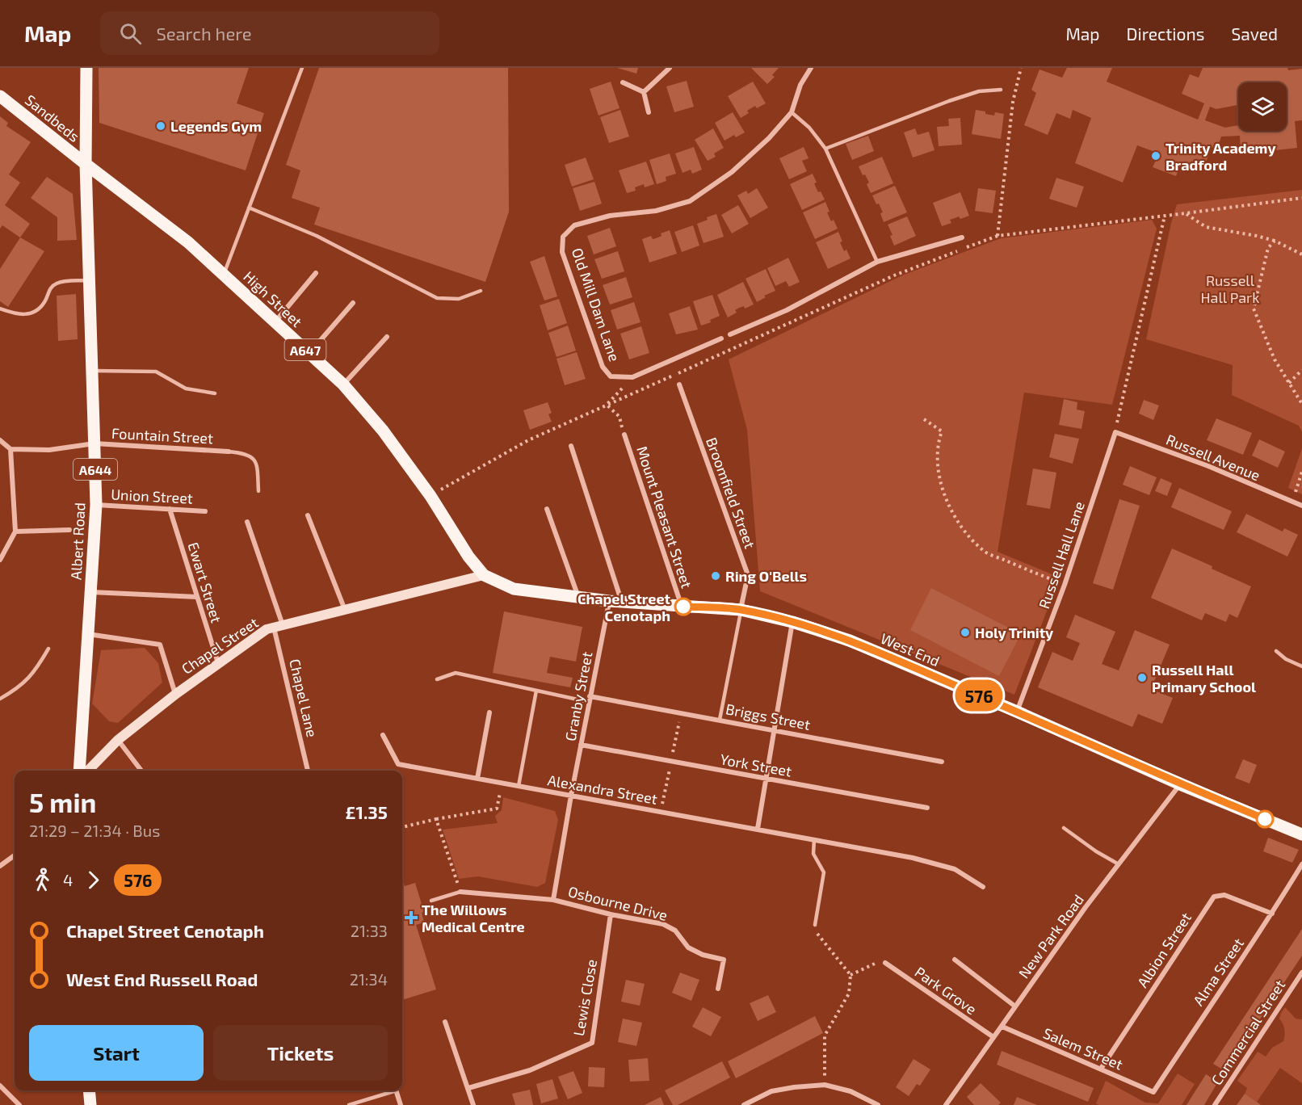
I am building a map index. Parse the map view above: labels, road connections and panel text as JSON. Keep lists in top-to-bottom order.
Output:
{
  "streets": {
    "main road": [
      "Sandbeds",
      "High Street",
      "A647",
      "A644",
      "Albert Road",
      "West End"
    ],
    "street": [
      "Old Mill Dam Lane",
      "Fountain Street",
      "Russell Avenue",
      "Broomfield Street",
      "Union Street",
      "Mount Pleasant Street",
      "Russell Hall Lane",
      "Ewart Street",
      "Chapel Street",
      "Granby Street",
      "Chapel Lane",
      "Briggs Street",
      "York Street",
      "Alexandra Street",
      "Osbourne Drive",
      "New Park Road",
      "Albion Street",
      "Alma Street",
      "Park Grove",
      "Lewis Close",
      "Commercial Street",
      "Salem Street"
    ]
  },
  "crossings": [
    ["Sandbeds", "High Street"],
    ["Sandbeds", "A644"],
    ["Sandbeds", "Albert Road"],
    ["High Street", "A644"],
    ["High Street", "Albert Road"],
    ["High Street", "Chapel Street"],
    ["High Street", "West End"],
    ["Fountain Street", "Albert Road"],
    ["Russell Avenue", "Russell Hall Lane"],
    ["A644", "Albert Road"],
    ["Broomfield Street", "West End"],
    ["Union Street", "Albert Road"],
    ["Union Street", "Ewart Street"],
    ["Mount Pleasant Street", "West End"],
    ["Russell Hall Lane", "West End"],
    ["Ewart Street", "Chapel Street"],
    ["Chapel Street", "West End"],
    ["Chapel Street", "Chapel Lane"],
    ["West End", "Granby Street"],
    ["West End", "New Park Road"],
    ["Granby Street", "Briggs Street"],
    ["Granby Street", "York Street"],
    ["Granby Street", "Alexandra Street"],
    ["Granby Street", "Osbourne Drive"],
    ["Alexandra Street", "Osbourne Drive"],
    ["Osbourne Drive", "Lewis Close"],
    ["New Park Road", "Park Grove"],
    ["New Park Road", "Salem Street"],
    ["Albion Street", "Alma Street"],
    ["Albion Street", "Salem Street"],
    ["Alma Street", "Salem Street"]
  ],
  "parks": ["Russell Hall Park"],
  "places": {
    "other": [
      "Legends Gym",
      "Trinity Academy Bradford",
      "Ring O'Bells",
      "Chapel Street Cenotaph",
      "Holy Trinity",
      "Russell Hall Primary School"
    ],
    "health": ["The Willows Medical Centre"]
  },
  "lines": ["bus line 576"],
  "page": {
    "header": "Map",
    "search": "Search here",
    "nav": ["Map", "Directions", "Saved"],
    "on_map": "576",
    "heading": ["5 min", "21:29 – 21:34 · Bus", "£1.35"],
    "legs": ["4", "576"],
    "list": [
      {
        "name": "Chapel Street Cenotaph",
        "value": "21:33"
      },
      {
        "name": "West End Russell Road",
        "value": "21:34"
      }
    ],
    "buttons": ["Start", "Tickets"]
  }
}
